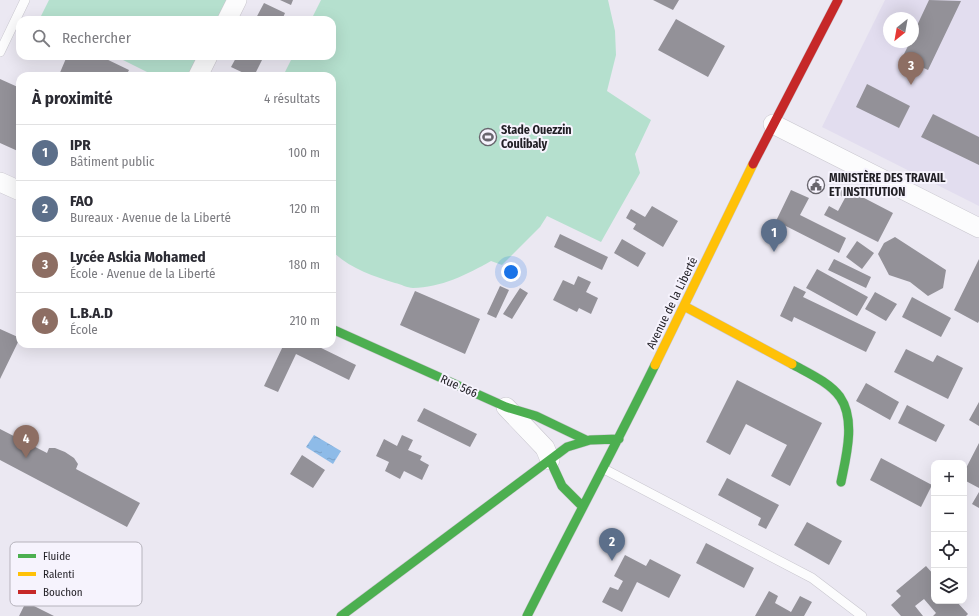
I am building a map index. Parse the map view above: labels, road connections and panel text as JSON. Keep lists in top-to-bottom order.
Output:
{
  "streets": {
    "street": ["Avenue de la Liberté", "Rue 566"]
  },
  "places": {
    "sports": ["Stade Ouezzin Coulibaly"],
    "public building": ["MINISTÈRE DES TRAVAIL ET INSTITUTION"]
  },
  "legend": ["Fluide", "Ralenti", "Bouchon"],
  "north": "bottom left",
  "page": {
    "search": "Rechercher",
    "pins": [
      "3",
      "1",
      "4",
      "2"
    ],
    "heading": ["À proximité", "4 résultats"],
    "list": [
      {
        "mark": "1",
        "name": "IPR",
        "note": "Bâtiment public",
        "value": "100 m"
      },
      {
        "mark": "2",
        "name": "FAO",
        "note": "Bureaux · Avenue de la Liberté",
        "value": "120 m"
      },
      {
        "mark": "3",
        "name": "Lycée Askia Mohamed",
        "note": "École · Avenue de la Liberté",
        "value": "180 m"
      },
      {
        "mark": "4",
        "name": "L.B.A.D",
        "note": "École",
        "value": "210 m"
      }
    ],
    "map_buttons": ["+", "−"]
  }
}
